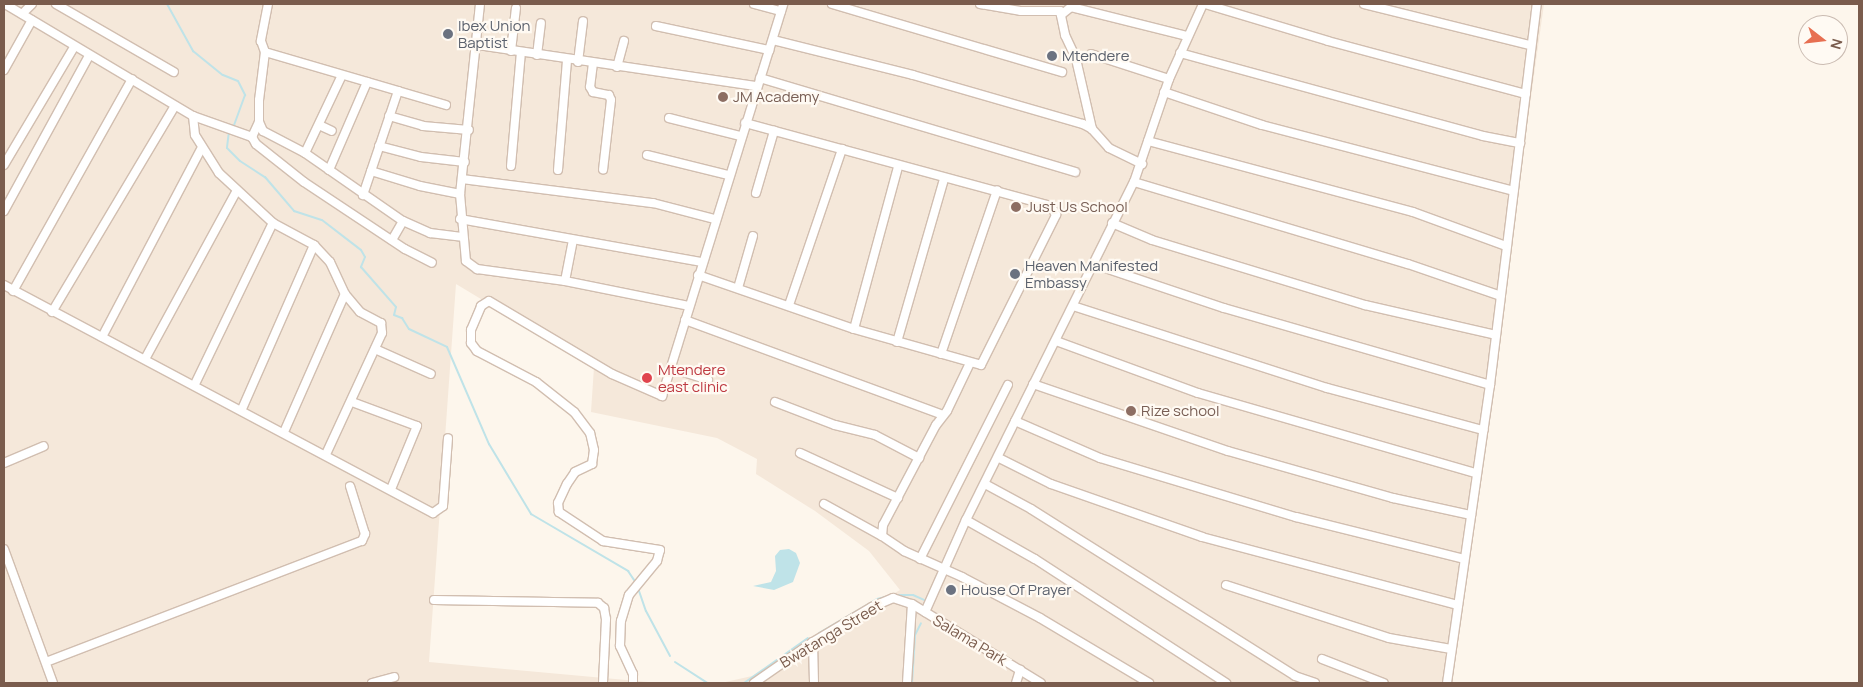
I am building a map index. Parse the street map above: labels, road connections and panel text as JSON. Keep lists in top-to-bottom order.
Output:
{
  "streets": {
    "street": ["Bwatanga Street", "Salama Park"]
  },
  "crossings": [
    ["Bwatanga Street", "Salama Park"]
  ],
  "places": [
    "Ibex Union Baptist",
    "Mtendere",
    "JM Academy",
    "Just Us School",
    "Heaven Manifested Embassy",
    "Mtendere east clinic",
    "Rize school",
    "House Of Prayer"
  ],
  "north": "right"
}
